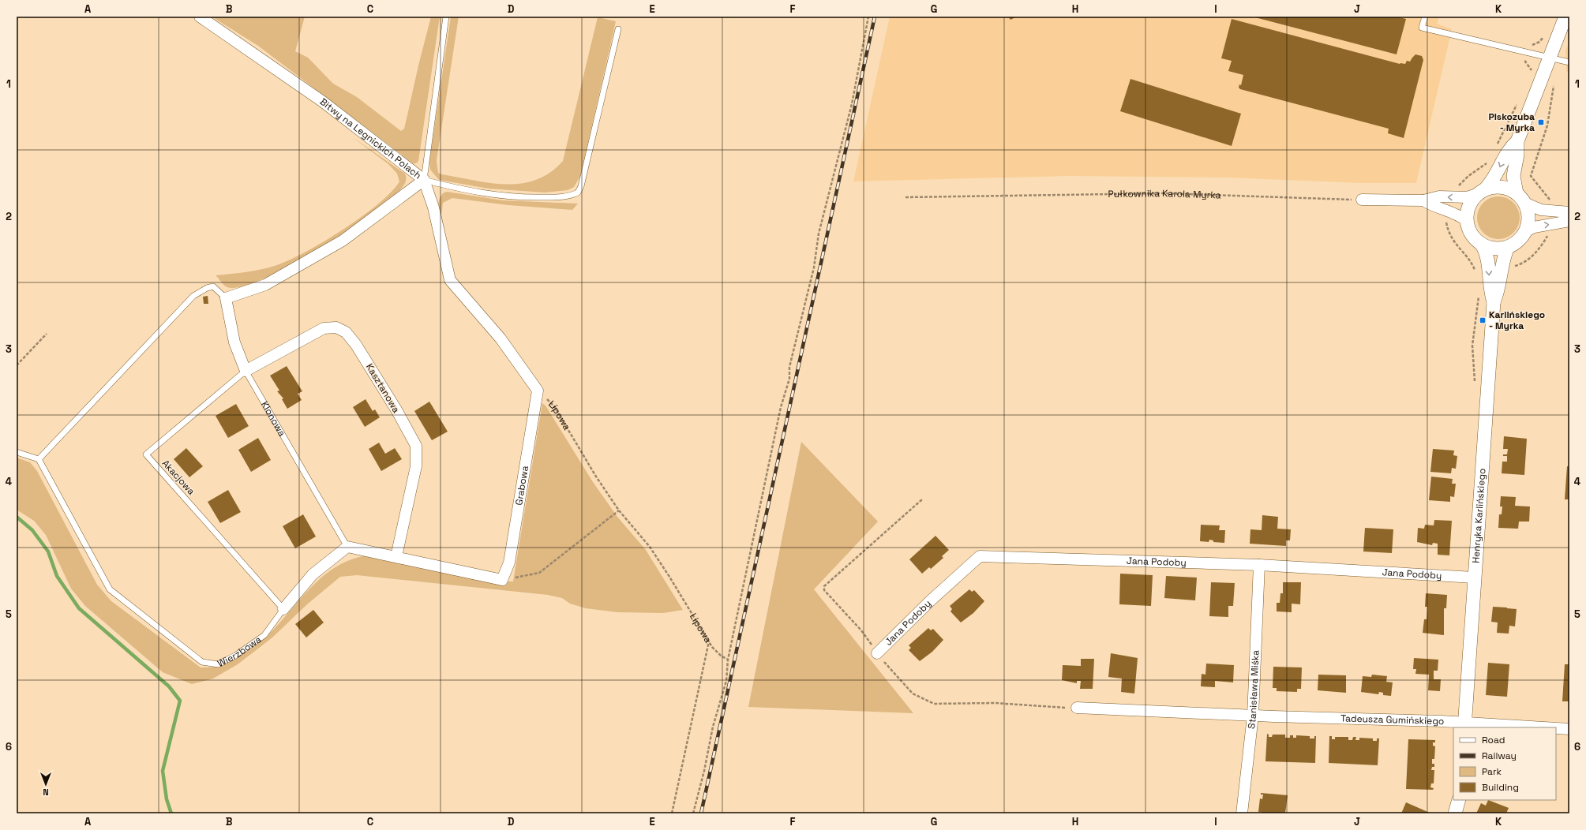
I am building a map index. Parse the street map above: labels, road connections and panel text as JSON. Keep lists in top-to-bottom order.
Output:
{
  "streets": {
    "street": [
      "Bitwy na Legnickich Polach",
      "Kasztanowa",
      "Klonowa",
      "Grabowa",
      "Henryka Karlińskiego",
      "Jana Podoby",
      "Wierzbowa",
      "Stanisława Miśka",
      "Tadeusza Gumińskiego"
    ],
    "lane": ["Akacjowa"],
    "path": ["Pułkownika Karola Myrka", "Lipowa"]
  },
  "crossings": [
    ["Kasztanowa", "Klonowa"],
    ["Kasztanowa", "Akacjowa"],
    ["Lipowa", "Grabowa"],
    ["Klonowa", "Akacjowa"],
    ["Klonowa", "Wierzbowa"],
    ["Akacjowa", "Wierzbowa"],
    ["Henryka Karlińskiego", "Jana Podoby"],
    ["Henryka Karlińskiego", "Tadeusza Gumińskiego"],
    ["Jana Podoby", "Stanisława Miśka"],
    ["Stanisława Miśka", "Tadeusza Gumińskiego"]
  ],
  "places": {
    "transit": ["Piskozuba - Myrka", "Karlińskiego - Myrka"]
  },
  "legend": [
    "Road",
    "Railway",
    "Park",
    "Building"
  ],
  "north": "bottom",
  "grid": {
    "columns": [
      "A",
      "B",
      "C",
      "D",
      "E",
      "F",
      "G",
      "H",
      "I",
      "J",
      "K"
    ],
    "rows": [
      "1",
      "2",
      "3",
      "4",
      "5",
      "6"
    ]
  }
}
